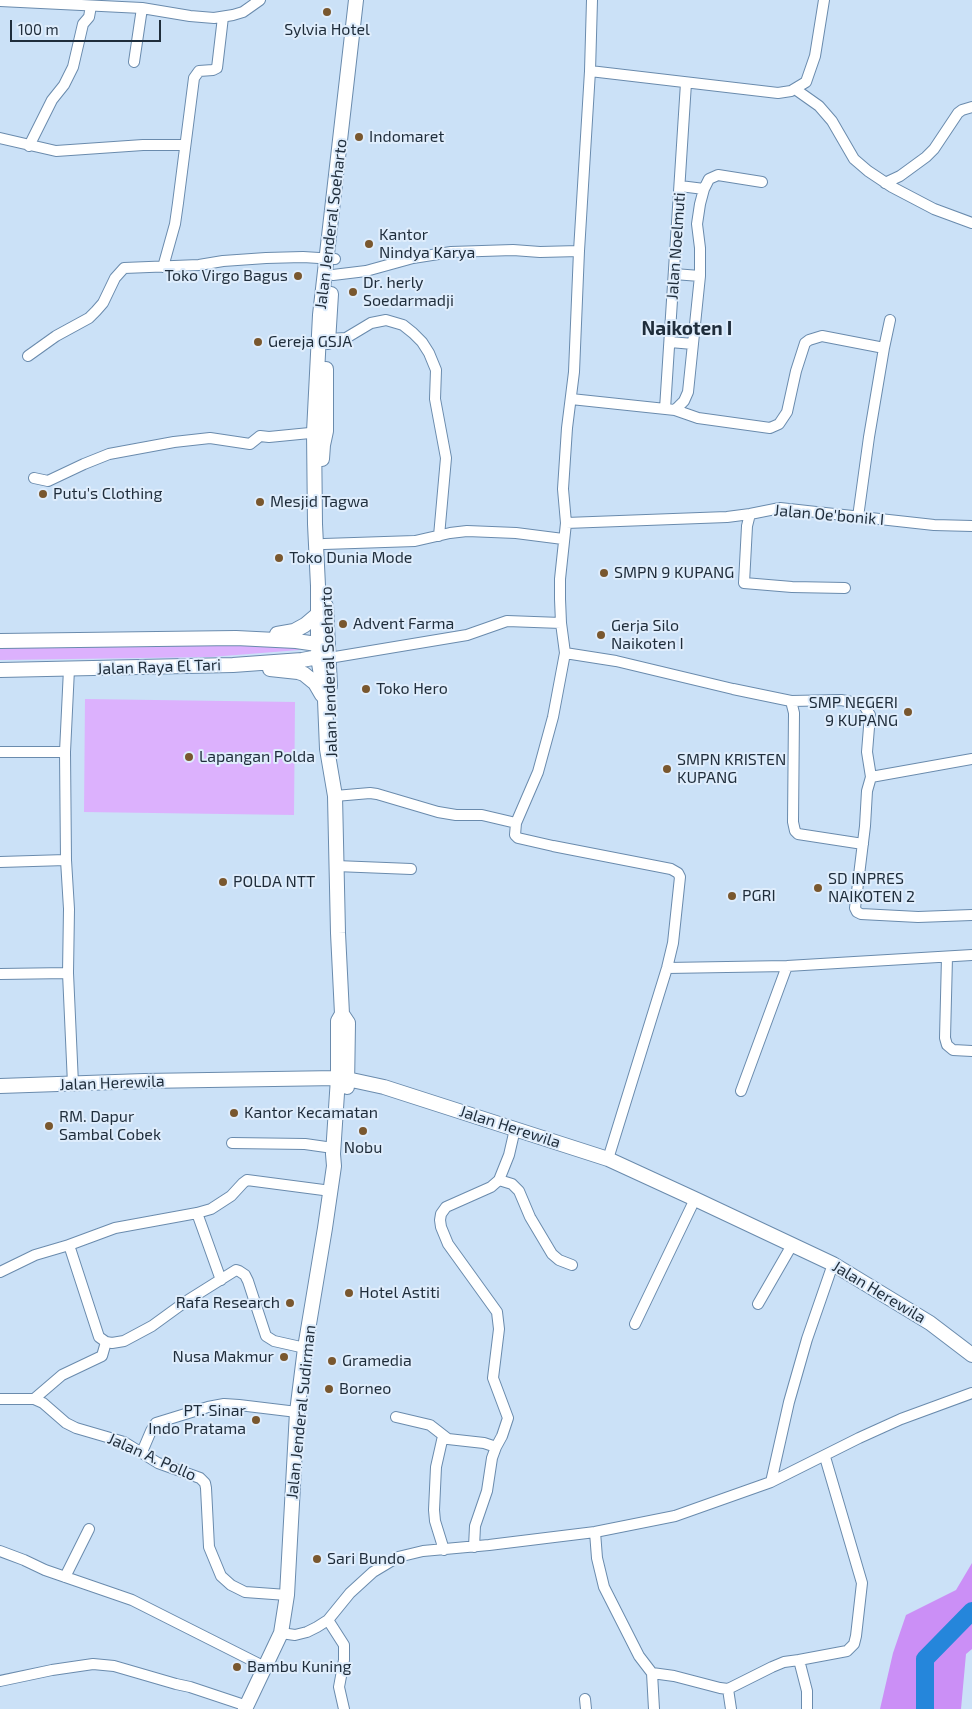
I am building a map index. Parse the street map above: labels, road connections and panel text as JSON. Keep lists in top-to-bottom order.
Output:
{
  "streets": {
    "main road": [
      "Jalan Jenderal Soeharto",
      "Jalan Raya El Tari",
      "Jalan Herewila",
      "Jalan Jenderal Sudirman"
    ],
    "street": ["Jalan Noelmuti", "Jalan Oe'bonik I", "Jalan A. Pollo"]
  },
  "crossings": [
    ["Jalan Jenderal Soeharto", "Jalan Raya El Tari"],
    ["Jalan Jenderal Soeharto", "Jalan Herewila"],
    ["Jalan Jenderal Soeharto", "Jalan Jenderal Sudirman"],
    ["Jalan Herewila", "Jalan Jenderal Sudirman"],
    ["Jalan Jenderal Sudirman", "Jalan A. Pollo"]
  ],
  "districts": ["Naikoten I"],
  "places": [
    "Sylvia Hotel",
    "Indomaret",
    "Kantor Nindya Karya",
    "Toko Virgo Bagus",
    "Dr. herly Soedarmadji",
    "Gereja GSJA",
    "Putu's Clothing",
    "Mesjid Tagwa",
    "Toko Dunia Mode",
    "SMPN 9 KUPANG",
    "Advent Farma",
    "Gerja Silo Naikoten I",
    "Toko Hero",
    "SMP NEGERI 9 KUPANG",
    "Lapangan Polda",
    "SMPN KRISTEN KUPANG",
    "POLDA NTT",
    "SD INPRES NAIKOTEN 2",
    "PGRI",
    "Kantor Kecamatan",
    "RM. Dapur Sambal Cobek",
    "Nobu",
    "Hotel Astiti",
    "Rafa Research",
    "Nusa Makmur",
    "Gramedia",
    "Borneo",
    "PT. Sinar Indo Pratama",
    "Sari Bundo",
    "Bambu Kuning"
  ],
  "scale_bar": "100 m"
}
